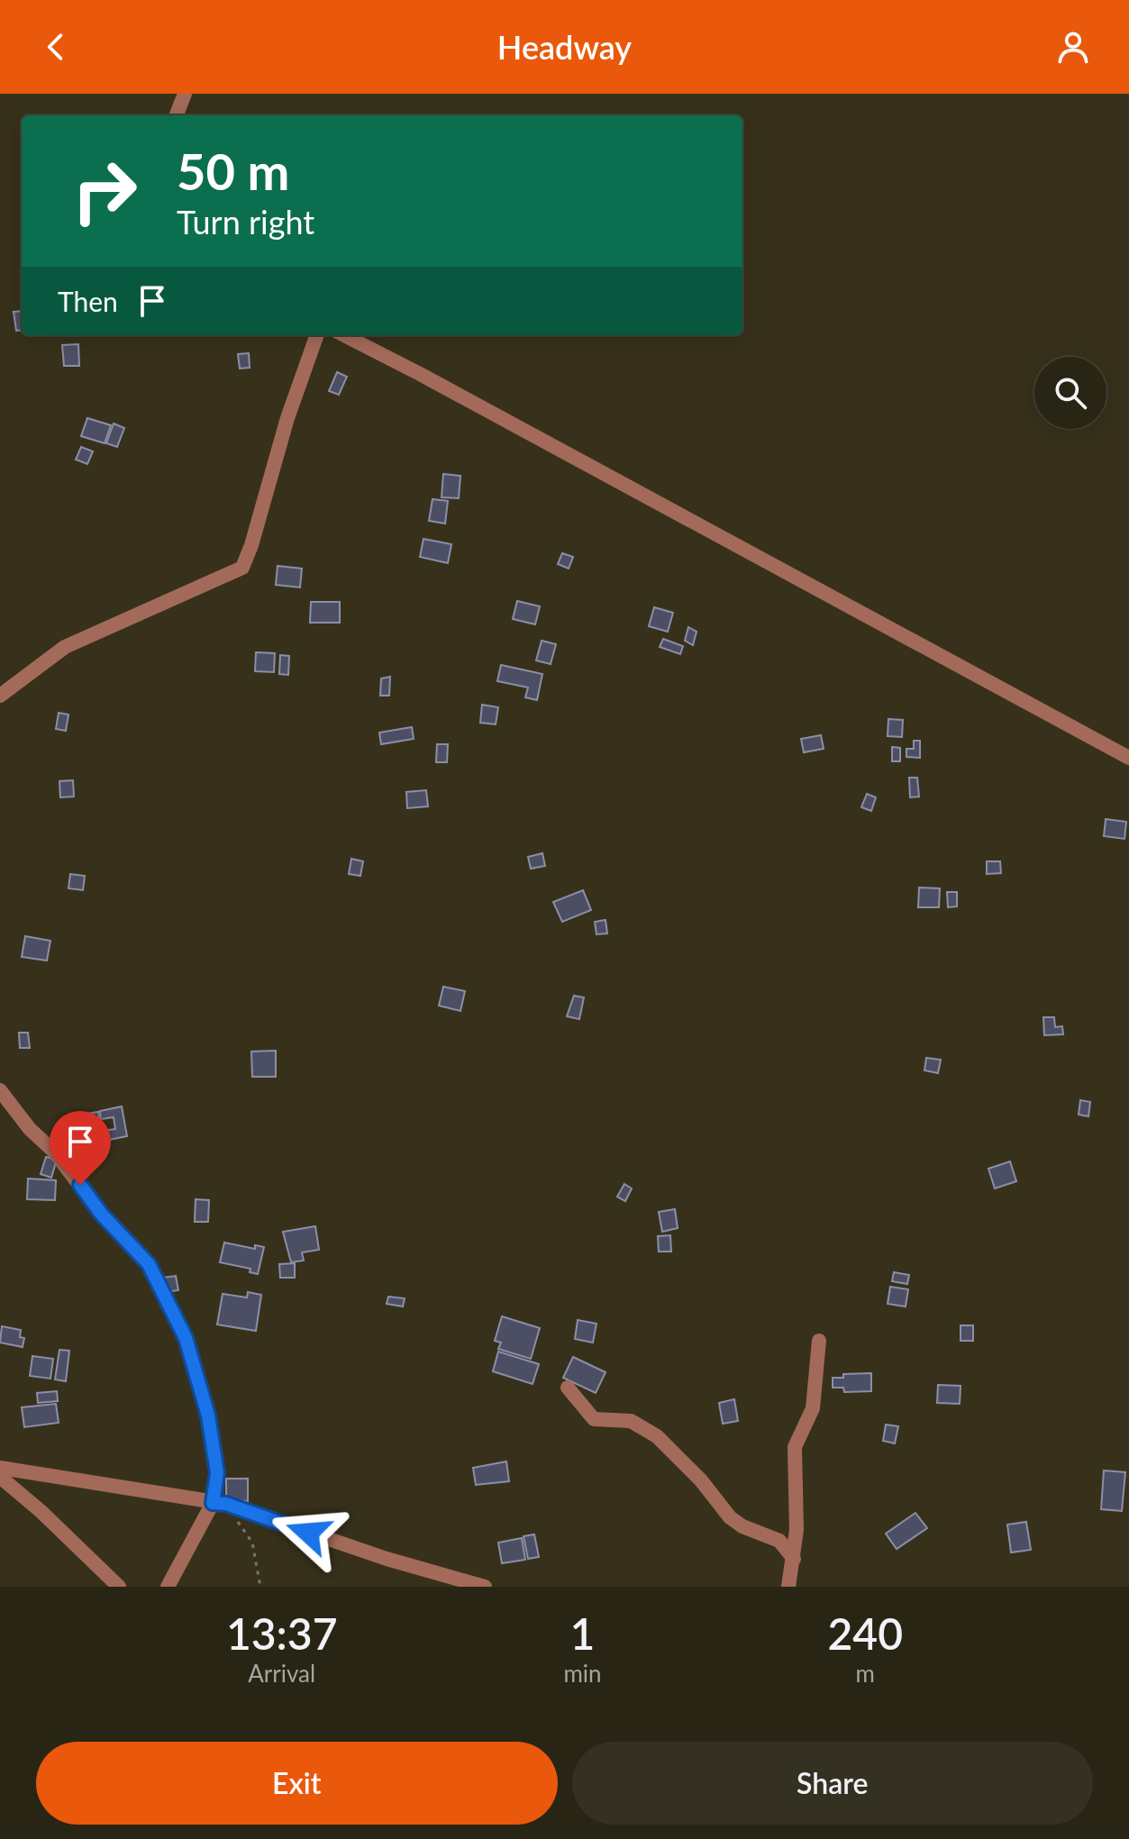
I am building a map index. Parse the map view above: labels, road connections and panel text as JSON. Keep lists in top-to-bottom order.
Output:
{
  "page": {
    "header": "Headway",
    "turn": ["50 m", "Turn right"],
    "then": "Then",
    "eta": [
      "13:37",
      "Arrival",
      "1",
      "min",
      "240",
      "m"
    ],
    "buttons": ["Exit", "Share"]
  }
}
